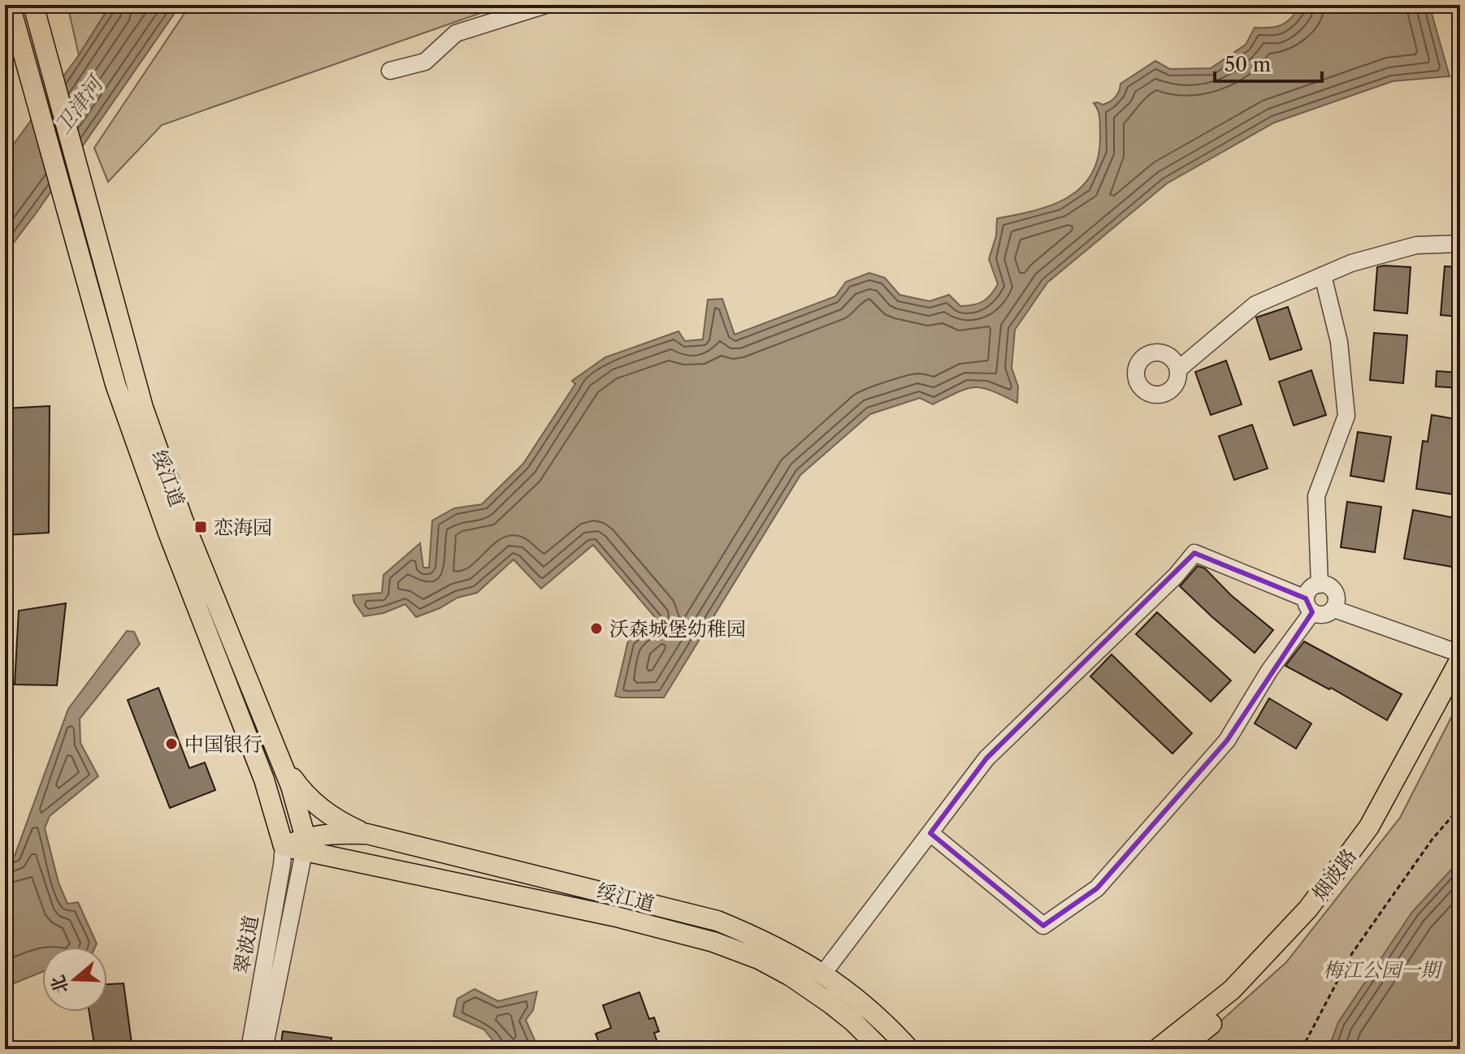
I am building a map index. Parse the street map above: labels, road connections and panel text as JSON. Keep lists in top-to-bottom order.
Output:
{
  "streets": {
    "main road": ["绥江道", "烟波路"],
    "street": ["翠波道"]
  },
  "crossings": [
    ["绥江道", "翠波道"]
  ],
  "water": ["卫津河"],
  "parks": ["梅江公园一期"],
  "places": {
    "transit": ["恋海园"],
    "other": ["沃森城堡幼稚园", "中国银行"]
  },
  "scale_bar": "50 m",
  "north": "left"
}
